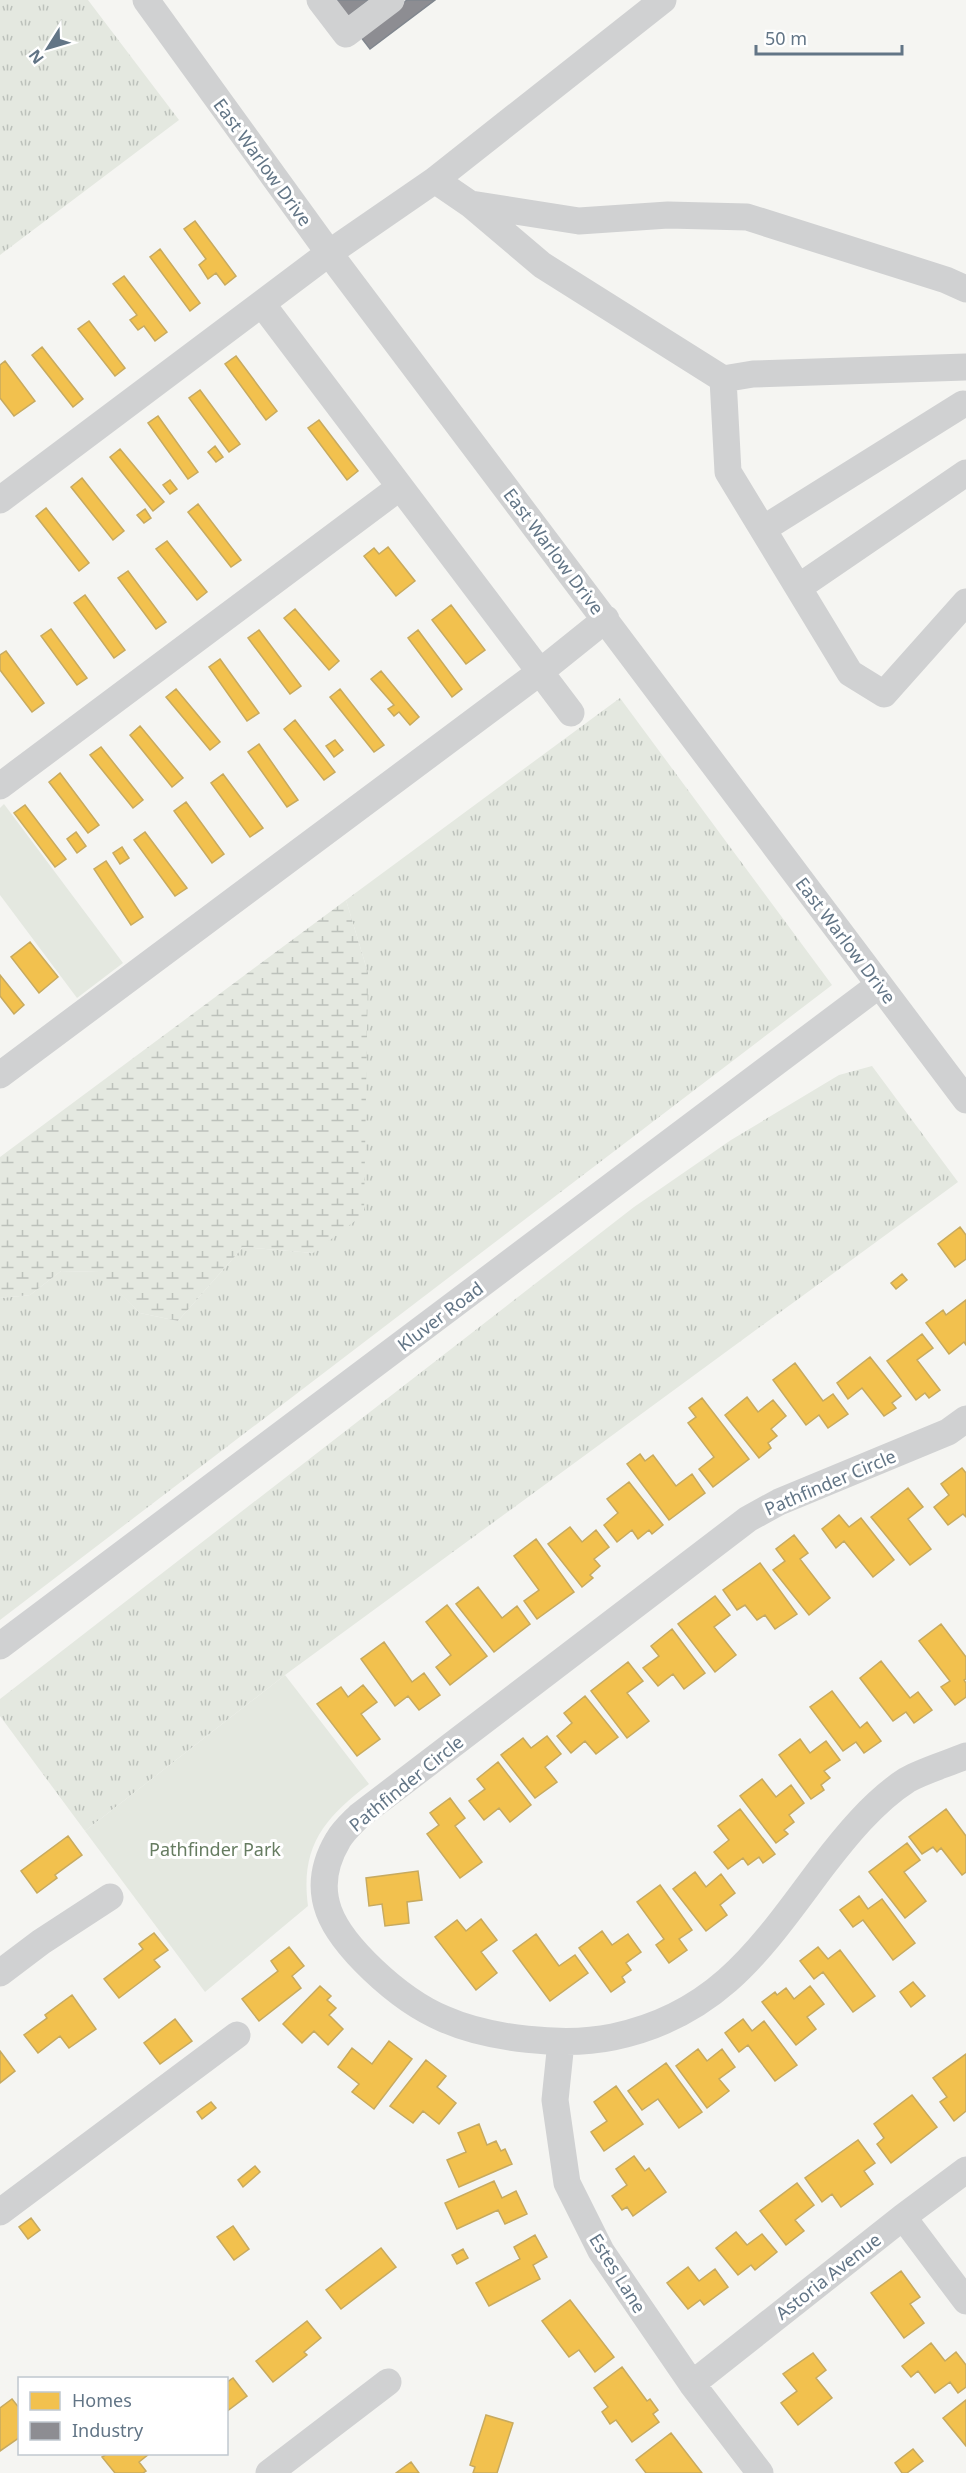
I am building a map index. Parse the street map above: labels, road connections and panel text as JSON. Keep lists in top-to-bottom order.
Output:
{
  "streets": {
    "street": [
      "East Warlow Drive",
      "Kluver Road",
      "Pathfinder Circle",
      "Estes Lane",
      "Astoria Avenue"
    ]
  },
  "crossings": [
    ["East Warlow Drive", "Kluver Road"],
    ["Pathfinder Circle", "Estes Lane"],
    ["Estes Lane", "Astoria Avenue"]
  ],
  "parks": ["Pathfinder Park"],
  "legend": ["Homes", "Industry"],
  "scale_bar": "50 m",
  "north": "bottom left"
}
